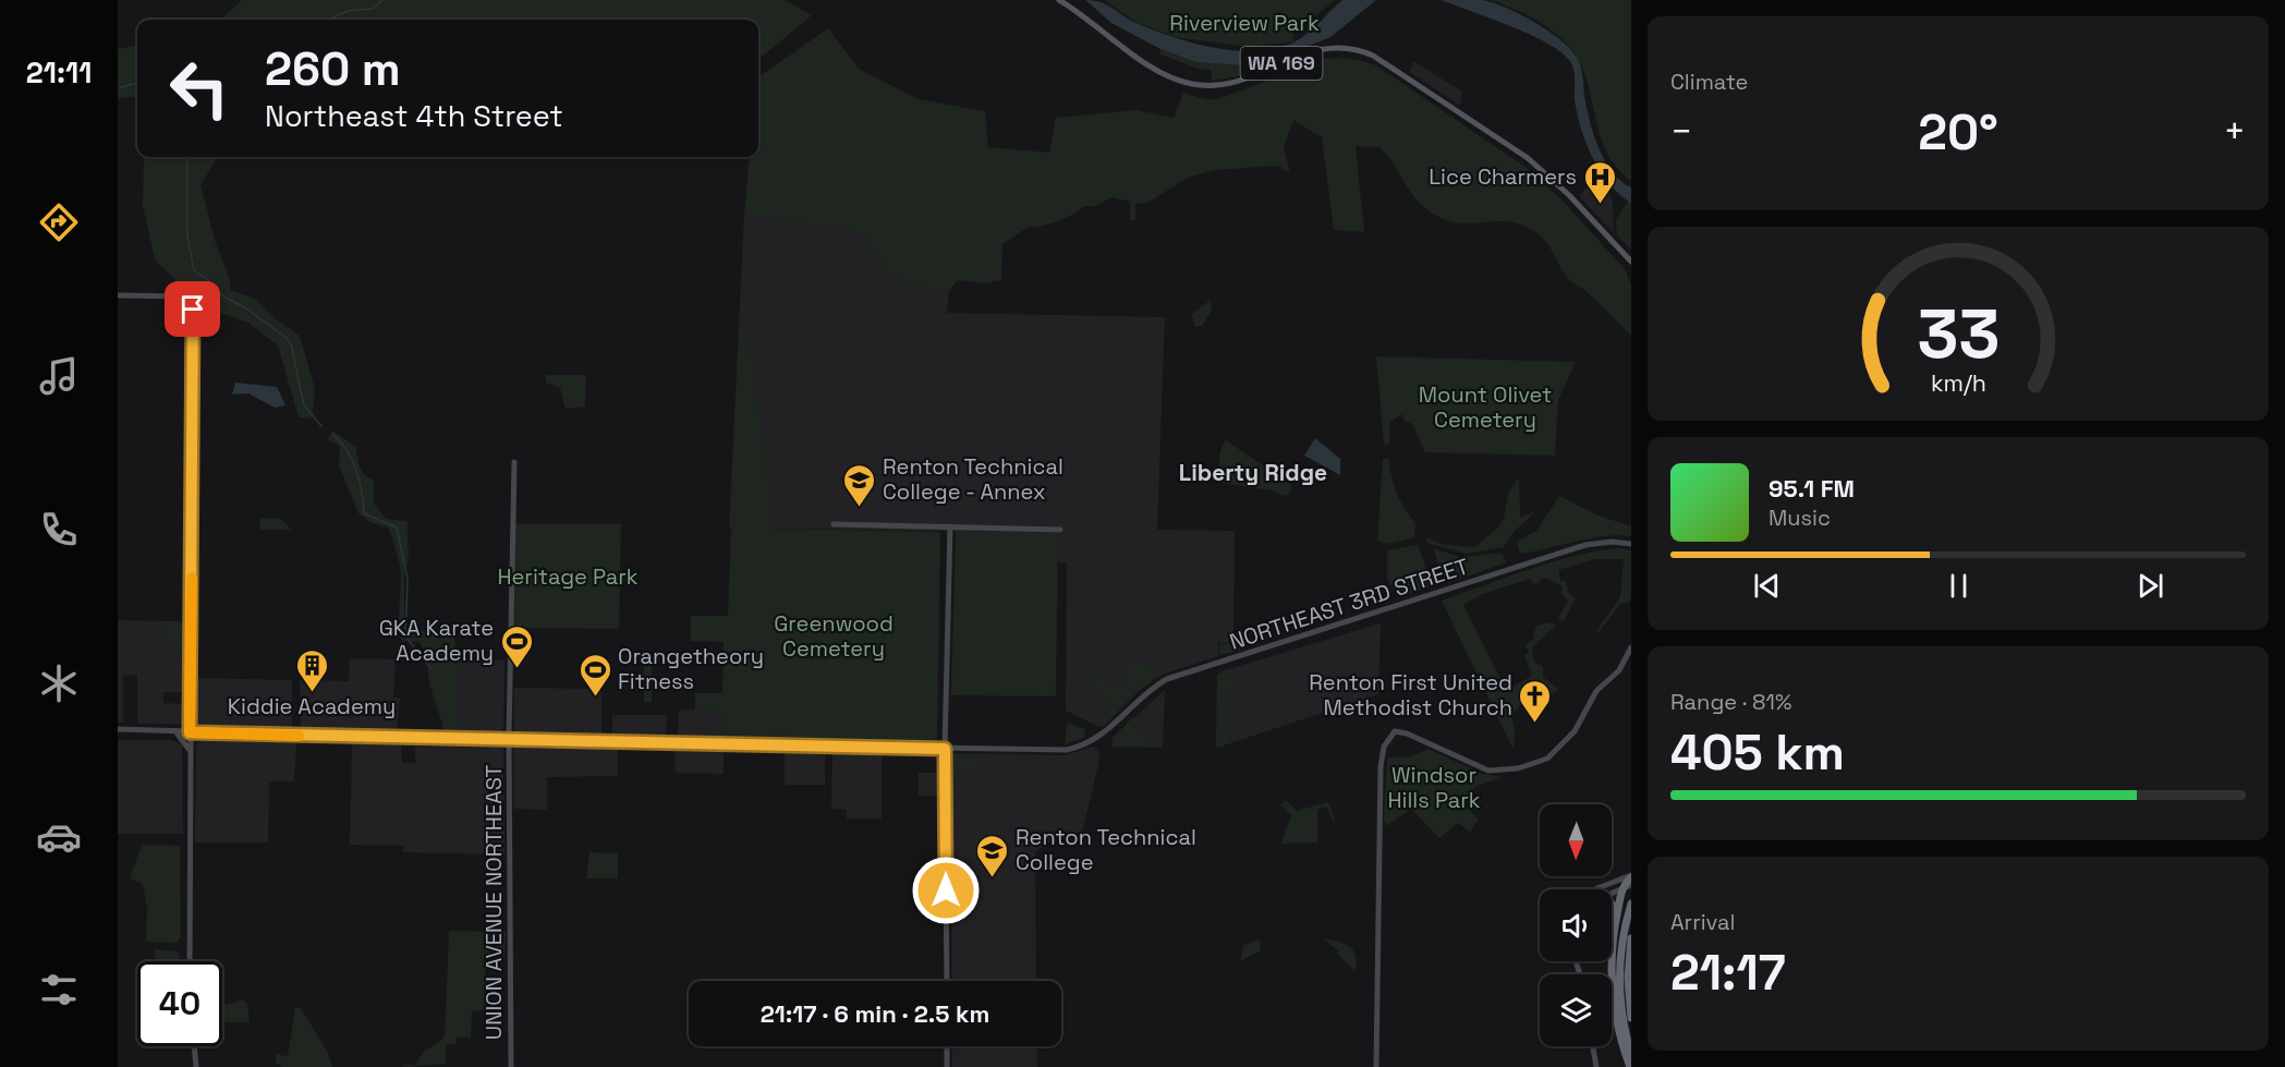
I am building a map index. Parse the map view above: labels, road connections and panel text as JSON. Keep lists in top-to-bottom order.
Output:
{
  "streets": {
    "main road": ["WA 169"],
    "street": ["NORTHEAST 3RD STREET", "UNION AVENUE NORTHEAST"]
  },
  "crossings": [
    ["NORTHEAST 3RD STREET", "UNION AVENUE NORTHEAST"]
  ],
  "districts": ["Liberty Ridge"],
  "parks": [
    "Riverview Park",
    "Mount Olivet Cemetery",
    "Heritage Park",
    "Greenwood Cemetery",
    "Windsor Hills Park"
  ],
  "places": {
    "hospital": ["Lice Charmers"],
    "school or university": ["Renton Technical College - Annex", "Renton Technical College"],
    "sports": ["GKA Karate Academy", "Orangetheory Fitness"],
    "building": ["Kiddie Academy"],
    "church": ["Renton First United Methodist Church"]
  },
  "north": "bottom",
  "page": {
    "tabs": "21:11",
    "tile": [
      "Climate",
      ["Range · 81%", "405 km"],
      ["Arrival", "21:17"]
    ],
    "turn": ["260 m", "Northeast 4th Street"],
    "heat": ["−", "20°", "+"],
    "song": ["95.1 FM", "Music"],
    "limit": "40",
    "trip": "21:17 · 6 min · 2.5 km",
    "gauge": ["33", "km/h"]
  }
}
